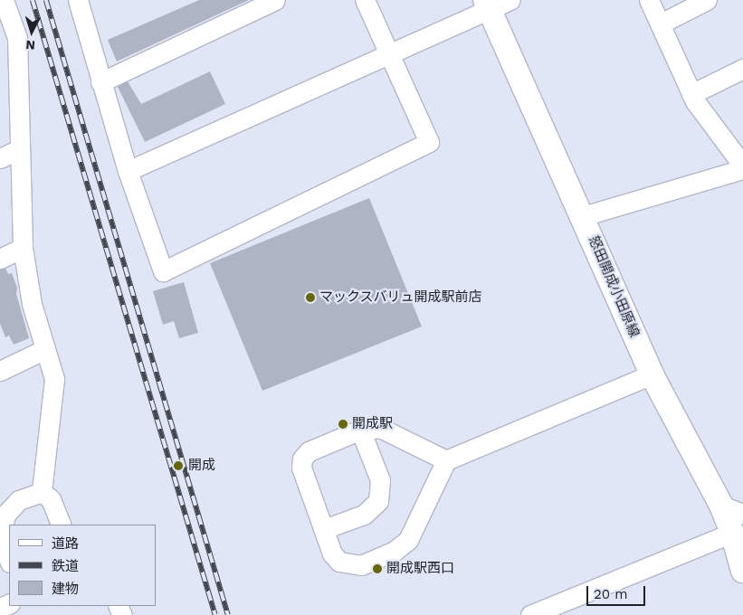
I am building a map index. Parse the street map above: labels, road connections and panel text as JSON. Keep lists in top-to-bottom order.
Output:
{
  "streets": {
    "main road": ["怒田開成小田原線"]
  },
  "places": [
    "マックスバリュ開成駅前店",
    "開成駅",
    "開成",
    "開成駅西口"
  ],
  "legend": ["道路", "鉄道", "建物"],
  "scale_bar": "20 m",
  "north": "bottom"
}
